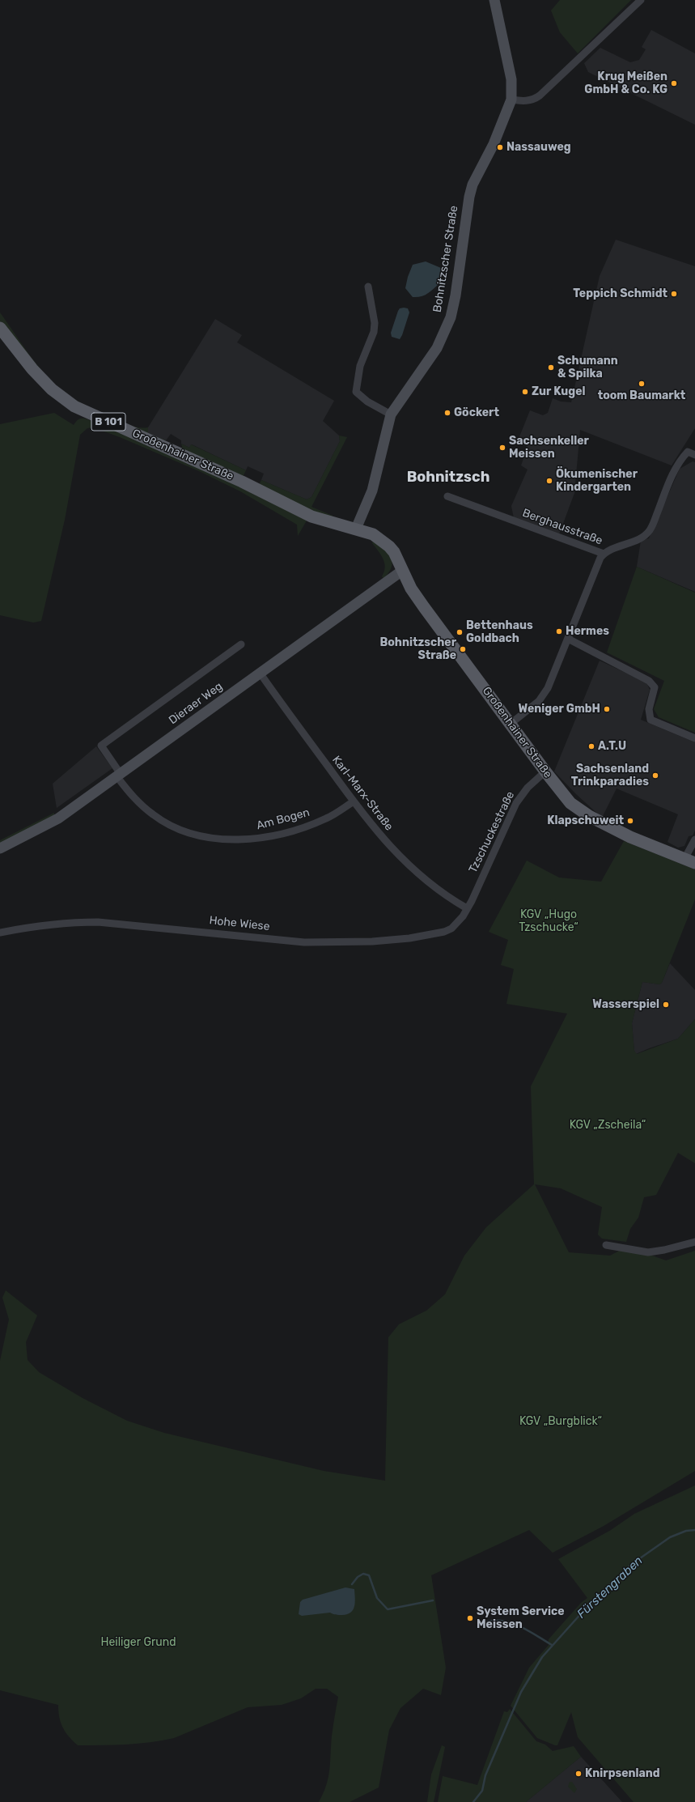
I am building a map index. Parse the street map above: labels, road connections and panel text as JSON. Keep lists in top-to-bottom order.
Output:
{
  "streets": {
    "main road": [
      "Bohnitzscher Straße",
      "B 101",
      "Großenhainer Straße",
      "Dieraer Weg"
    ],
    "street": [
      "Berghausstraße",
      "Karl-Marx-Straße",
      "Am Bogen",
      "Tzschuckestraße",
      "Hohe Wiese"
    ]
  },
  "crossings": [
    ["Bohnitzscher Straße", "Großenhainer Straße"],
    ["Großenhainer Straße", "Dieraer Weg"],
    ["Großenhainer Straße", "Tzschuckestraße"],
    ["Dieraer Weg", "Karl-Marx-Straße"],
    ["Dieraer Weg", "Am Bogen"],
    ["Karl-Marx-Straße", "Am Bogen"],
    ["Karl-Marx-Straße", "Tzschuckestraße"],
    ["Karl-Marx-Straße", "Hohe Wiese"],
    ["Tzschuckestraße", "Hohe Wiese"]
  ],
  "districts": ["Bohnitzsch"],
  "water": ["Fürstengraben"],
  "parks": [
    "KGV „Hugo Tzschucke“",
    "KGV „Zscheila“",
    "KGV „Burgblick“",
    "Heiliger Grund"
  ],
  "places": [
    "Krug Meißen GmbH & Co. KG",
    "Nassauweg",
    "Teppich Schmidt",
    "Schumann & Spilka",
    "toom Baumarkt",
    "Zur Kugel",
    "Göckert",
    "Sachsenkeller Meissen",
    "Ökumenischer Kindergarten",
    "Hermes",
    "Bettenhaus Goldbach",
    "Bohnitzscher Straße",
    "Weniger GmbH",
    "A.T.U",
    "Sachsenland Trinkparadies",
    "Klapschuweit",
    "Wasserspiel",
    "System Service Meissen",
    "Knirpsenland"
  ]
}
